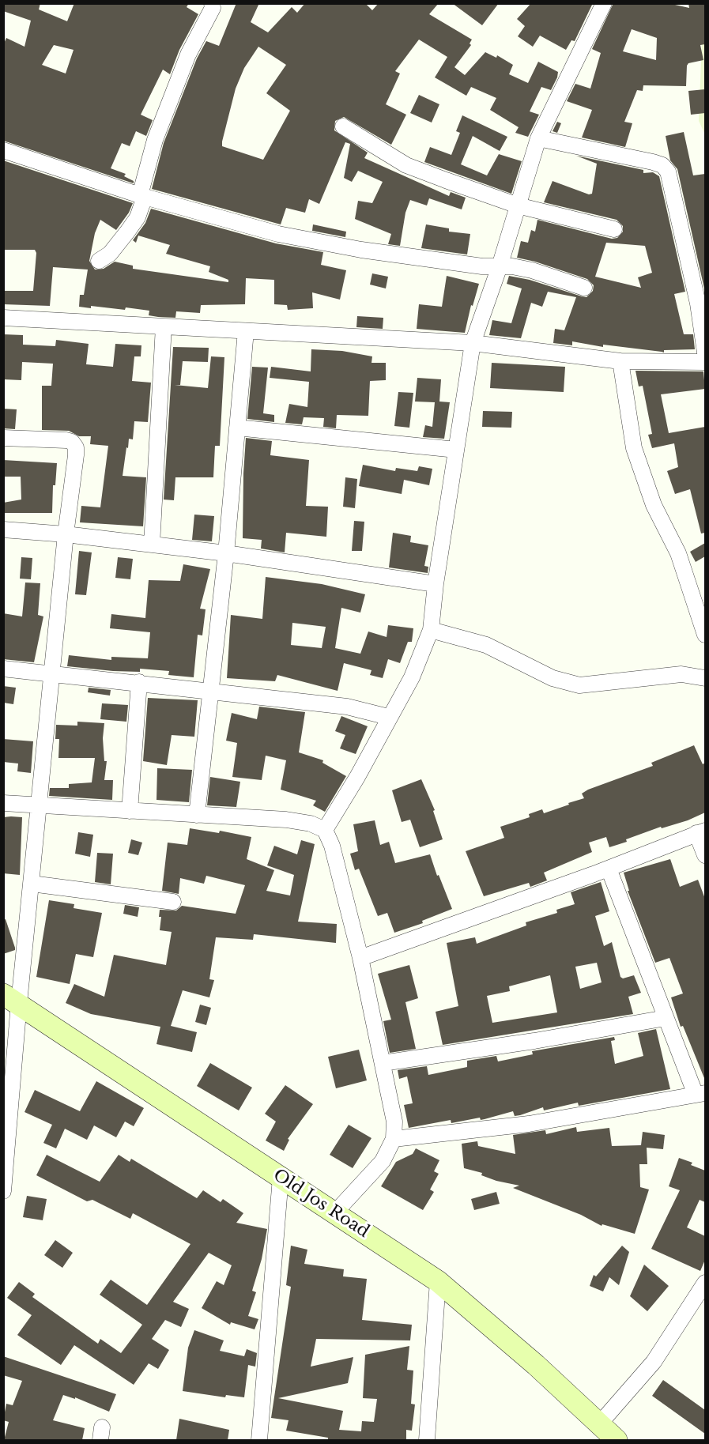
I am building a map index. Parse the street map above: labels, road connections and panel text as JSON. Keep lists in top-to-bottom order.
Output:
{
  "streets": {
    "main road": ["Old Jos Road"]
  }
}
